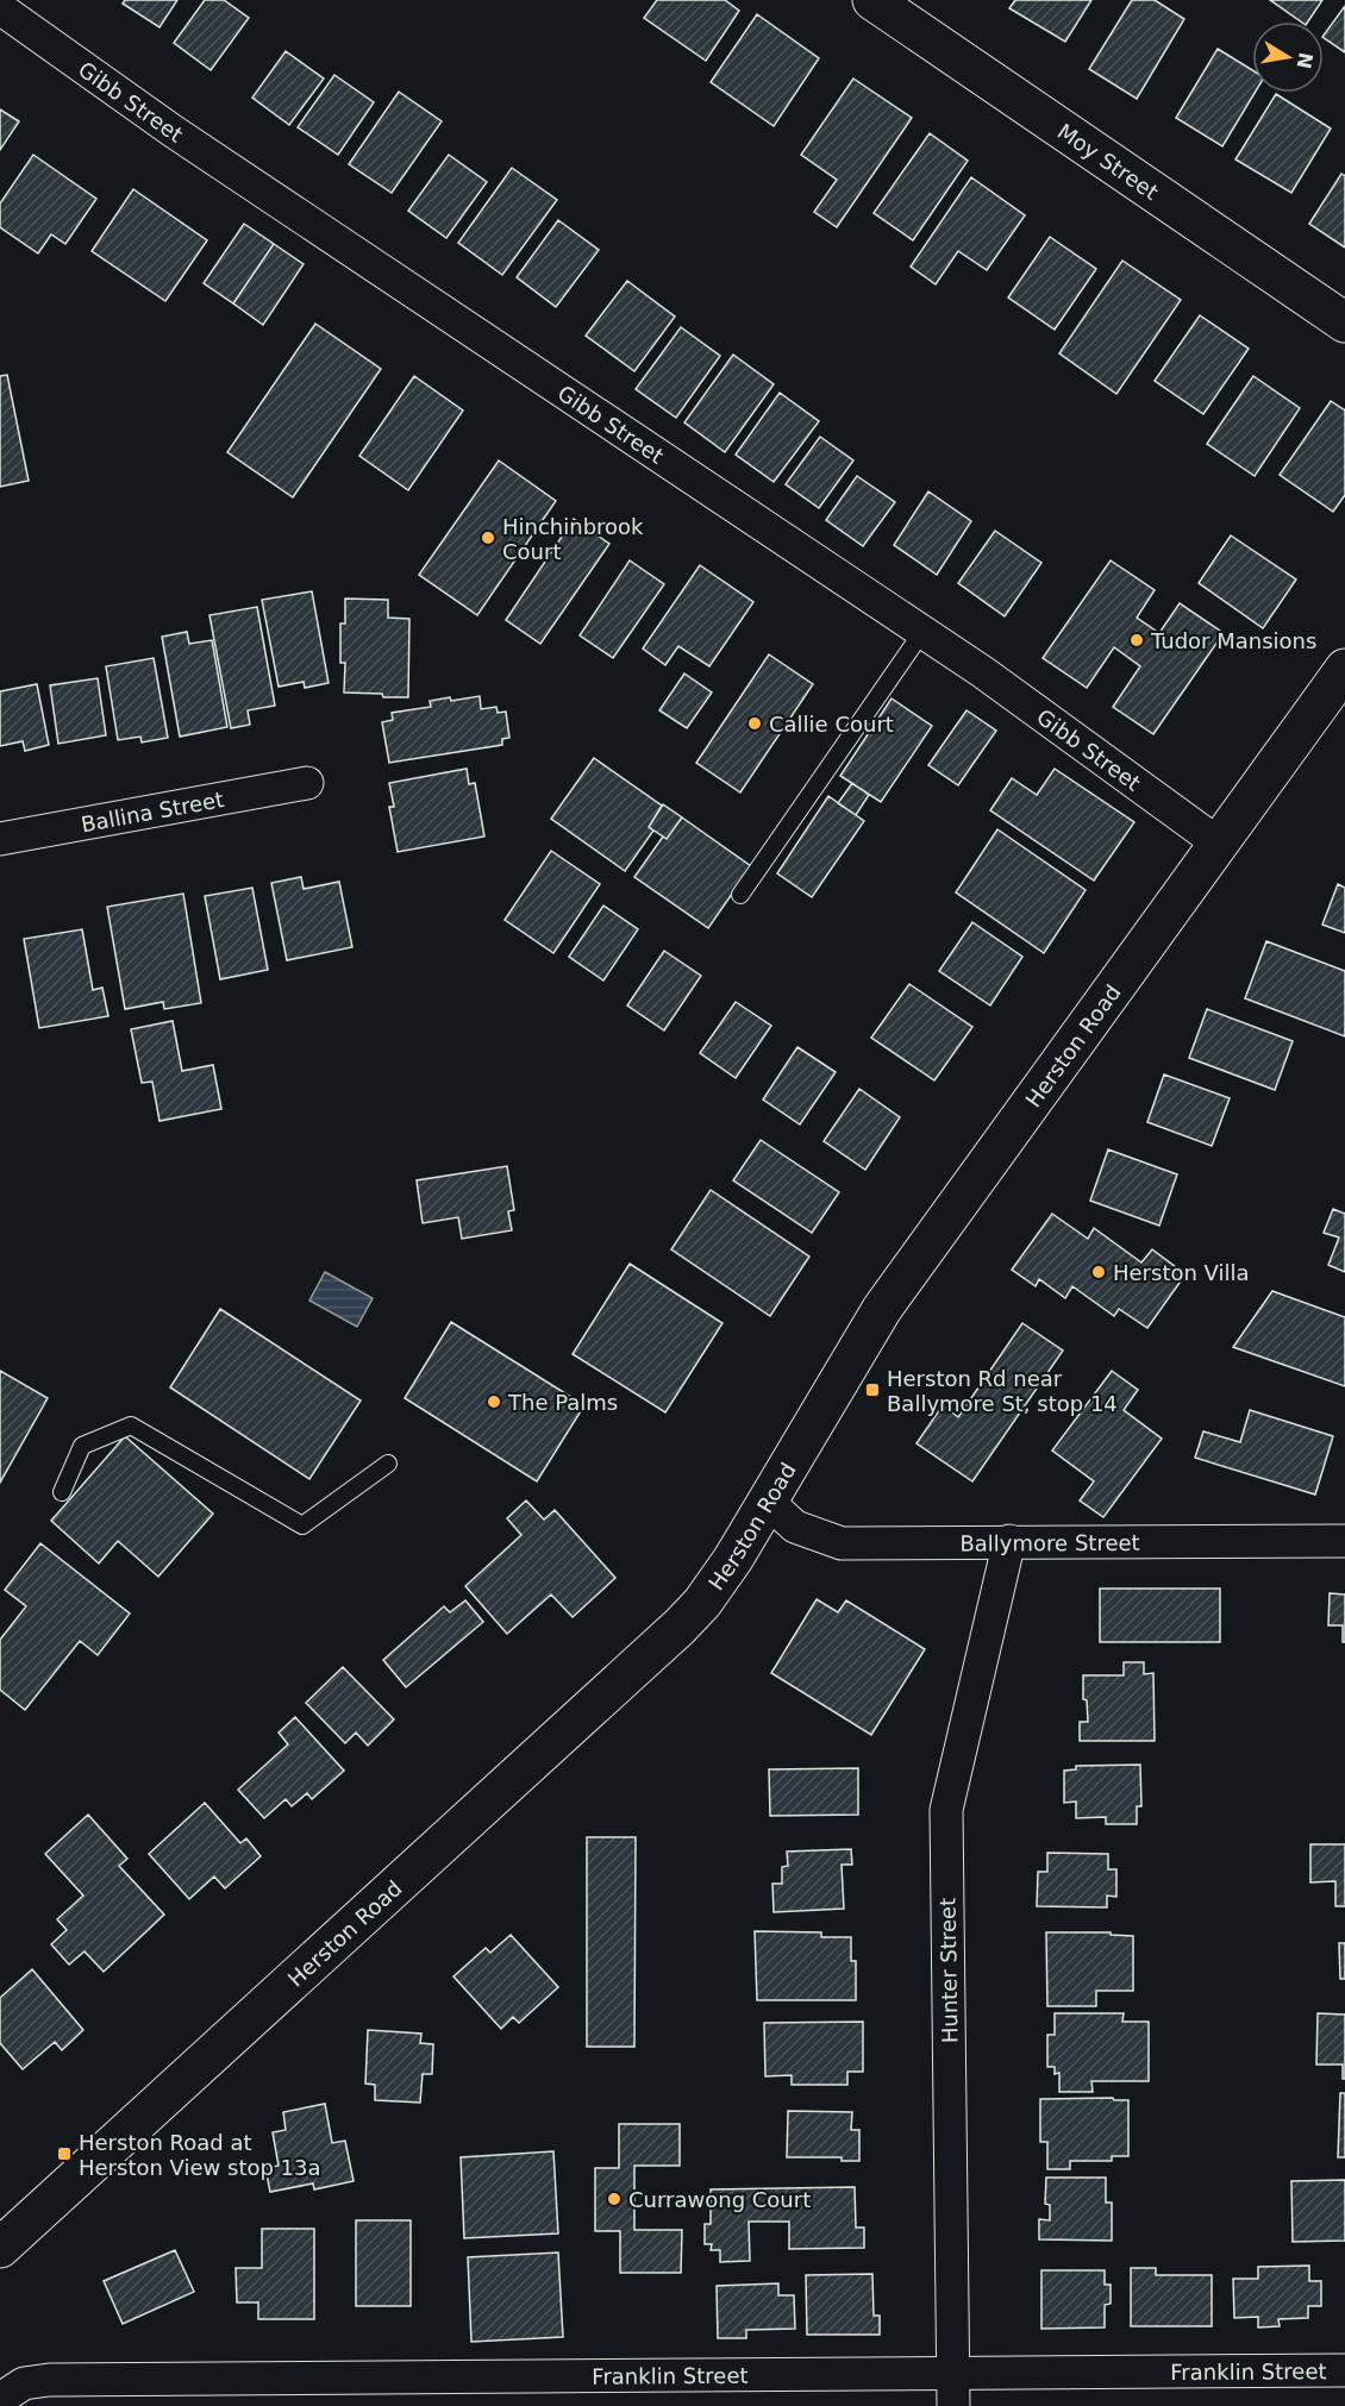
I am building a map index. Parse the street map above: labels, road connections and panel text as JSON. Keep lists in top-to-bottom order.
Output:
{
  "streets": {
    "main road": ["Moy Street", "Herston Road"],
    "street": [
      "Gibb Street",
      "Ballina Street",
      "Ballymore Street",
      "Hunter Street",
      "Franklin Street"
    ]
  },
  "crossings": [
    ["Gibb Street", "Herston Road"],
    ["Herston Road", "Ballymore Street"],
    ["Ballymore Street", "Hunter Street"],
    ["Hunter Street", "Franklin Street"]
  ],
  "places": {
    "other": [
      "Hinchinbrook Court",
      "Tudor Mansions",
      "Callie Court",
      "Herston Villa",
      "The Palms",
      "Currawong Court"
    ],
    "transit": ["Herston Rd near Ballymore St, stop 14", "Herston Road at Herston View stop 13a"]
  },
  "north": "right"
}
